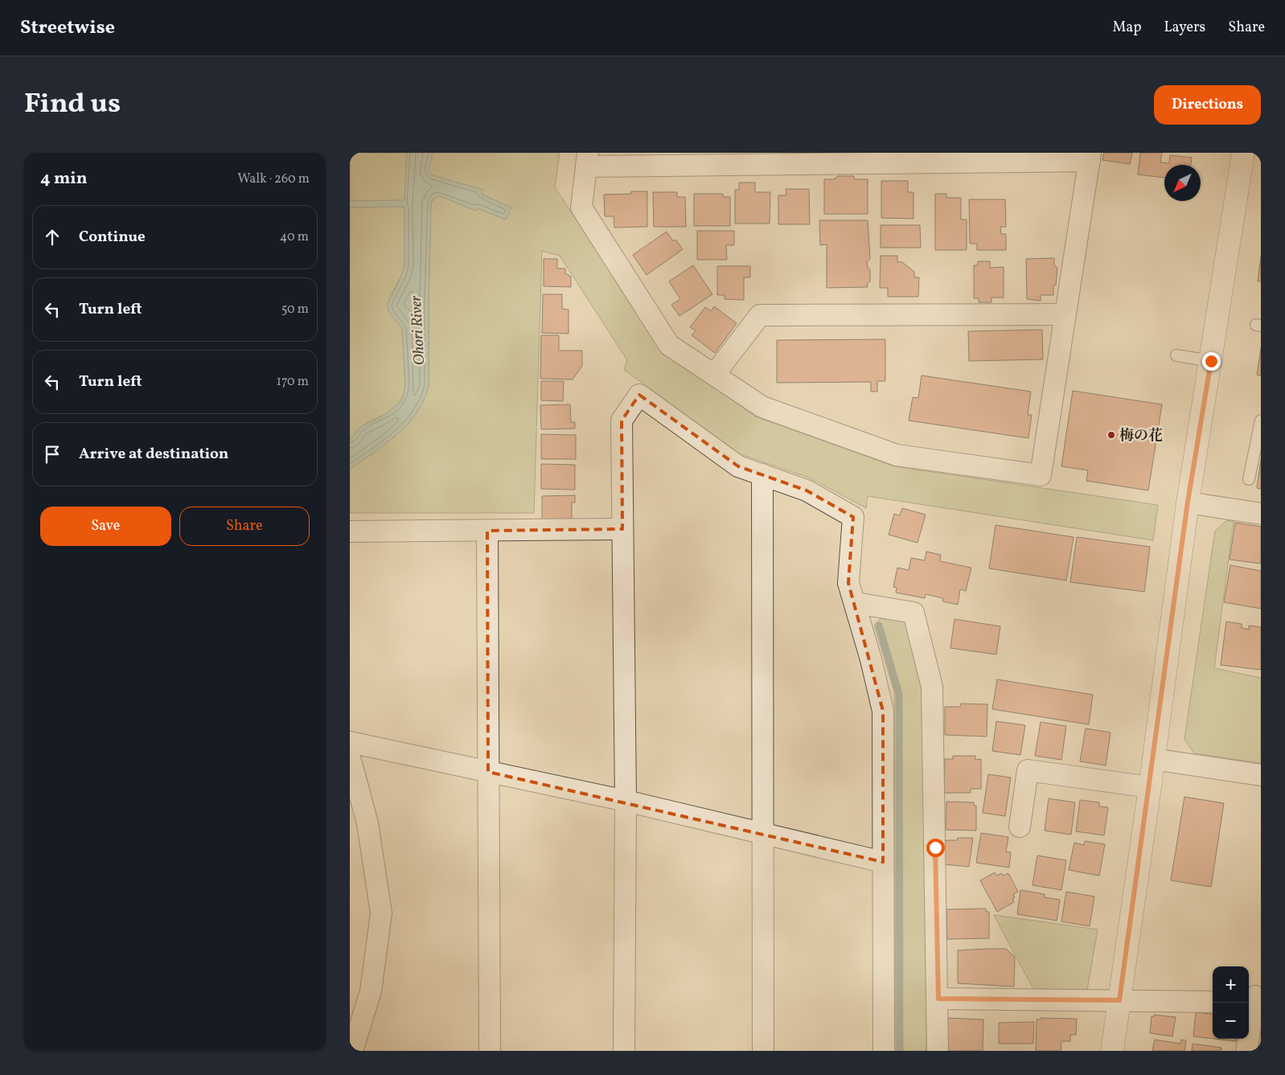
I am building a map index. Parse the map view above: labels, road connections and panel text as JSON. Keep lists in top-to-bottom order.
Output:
{
  "water": ["Ohori River"],
  "places": ["梅の花"],
  "north": "bottom left",
  "page": {
    "header": "Streetwise",
    "nav": ["Map", "Layers", "Share"],
    "title": "Find us",
    "buttons": [
      "Directions",
      ["Save", "Share"]
    ],
    "heading": ["4 min", "Walk · 260 m"],
    "list": [
      ["Continue", "40 m"],
      ["Turn left", "50 m"],
      ["Turn left", "170 m"],
      "Arrive at destination"
    ],
    "map_buttons": ["+", "−"]
  }
}
